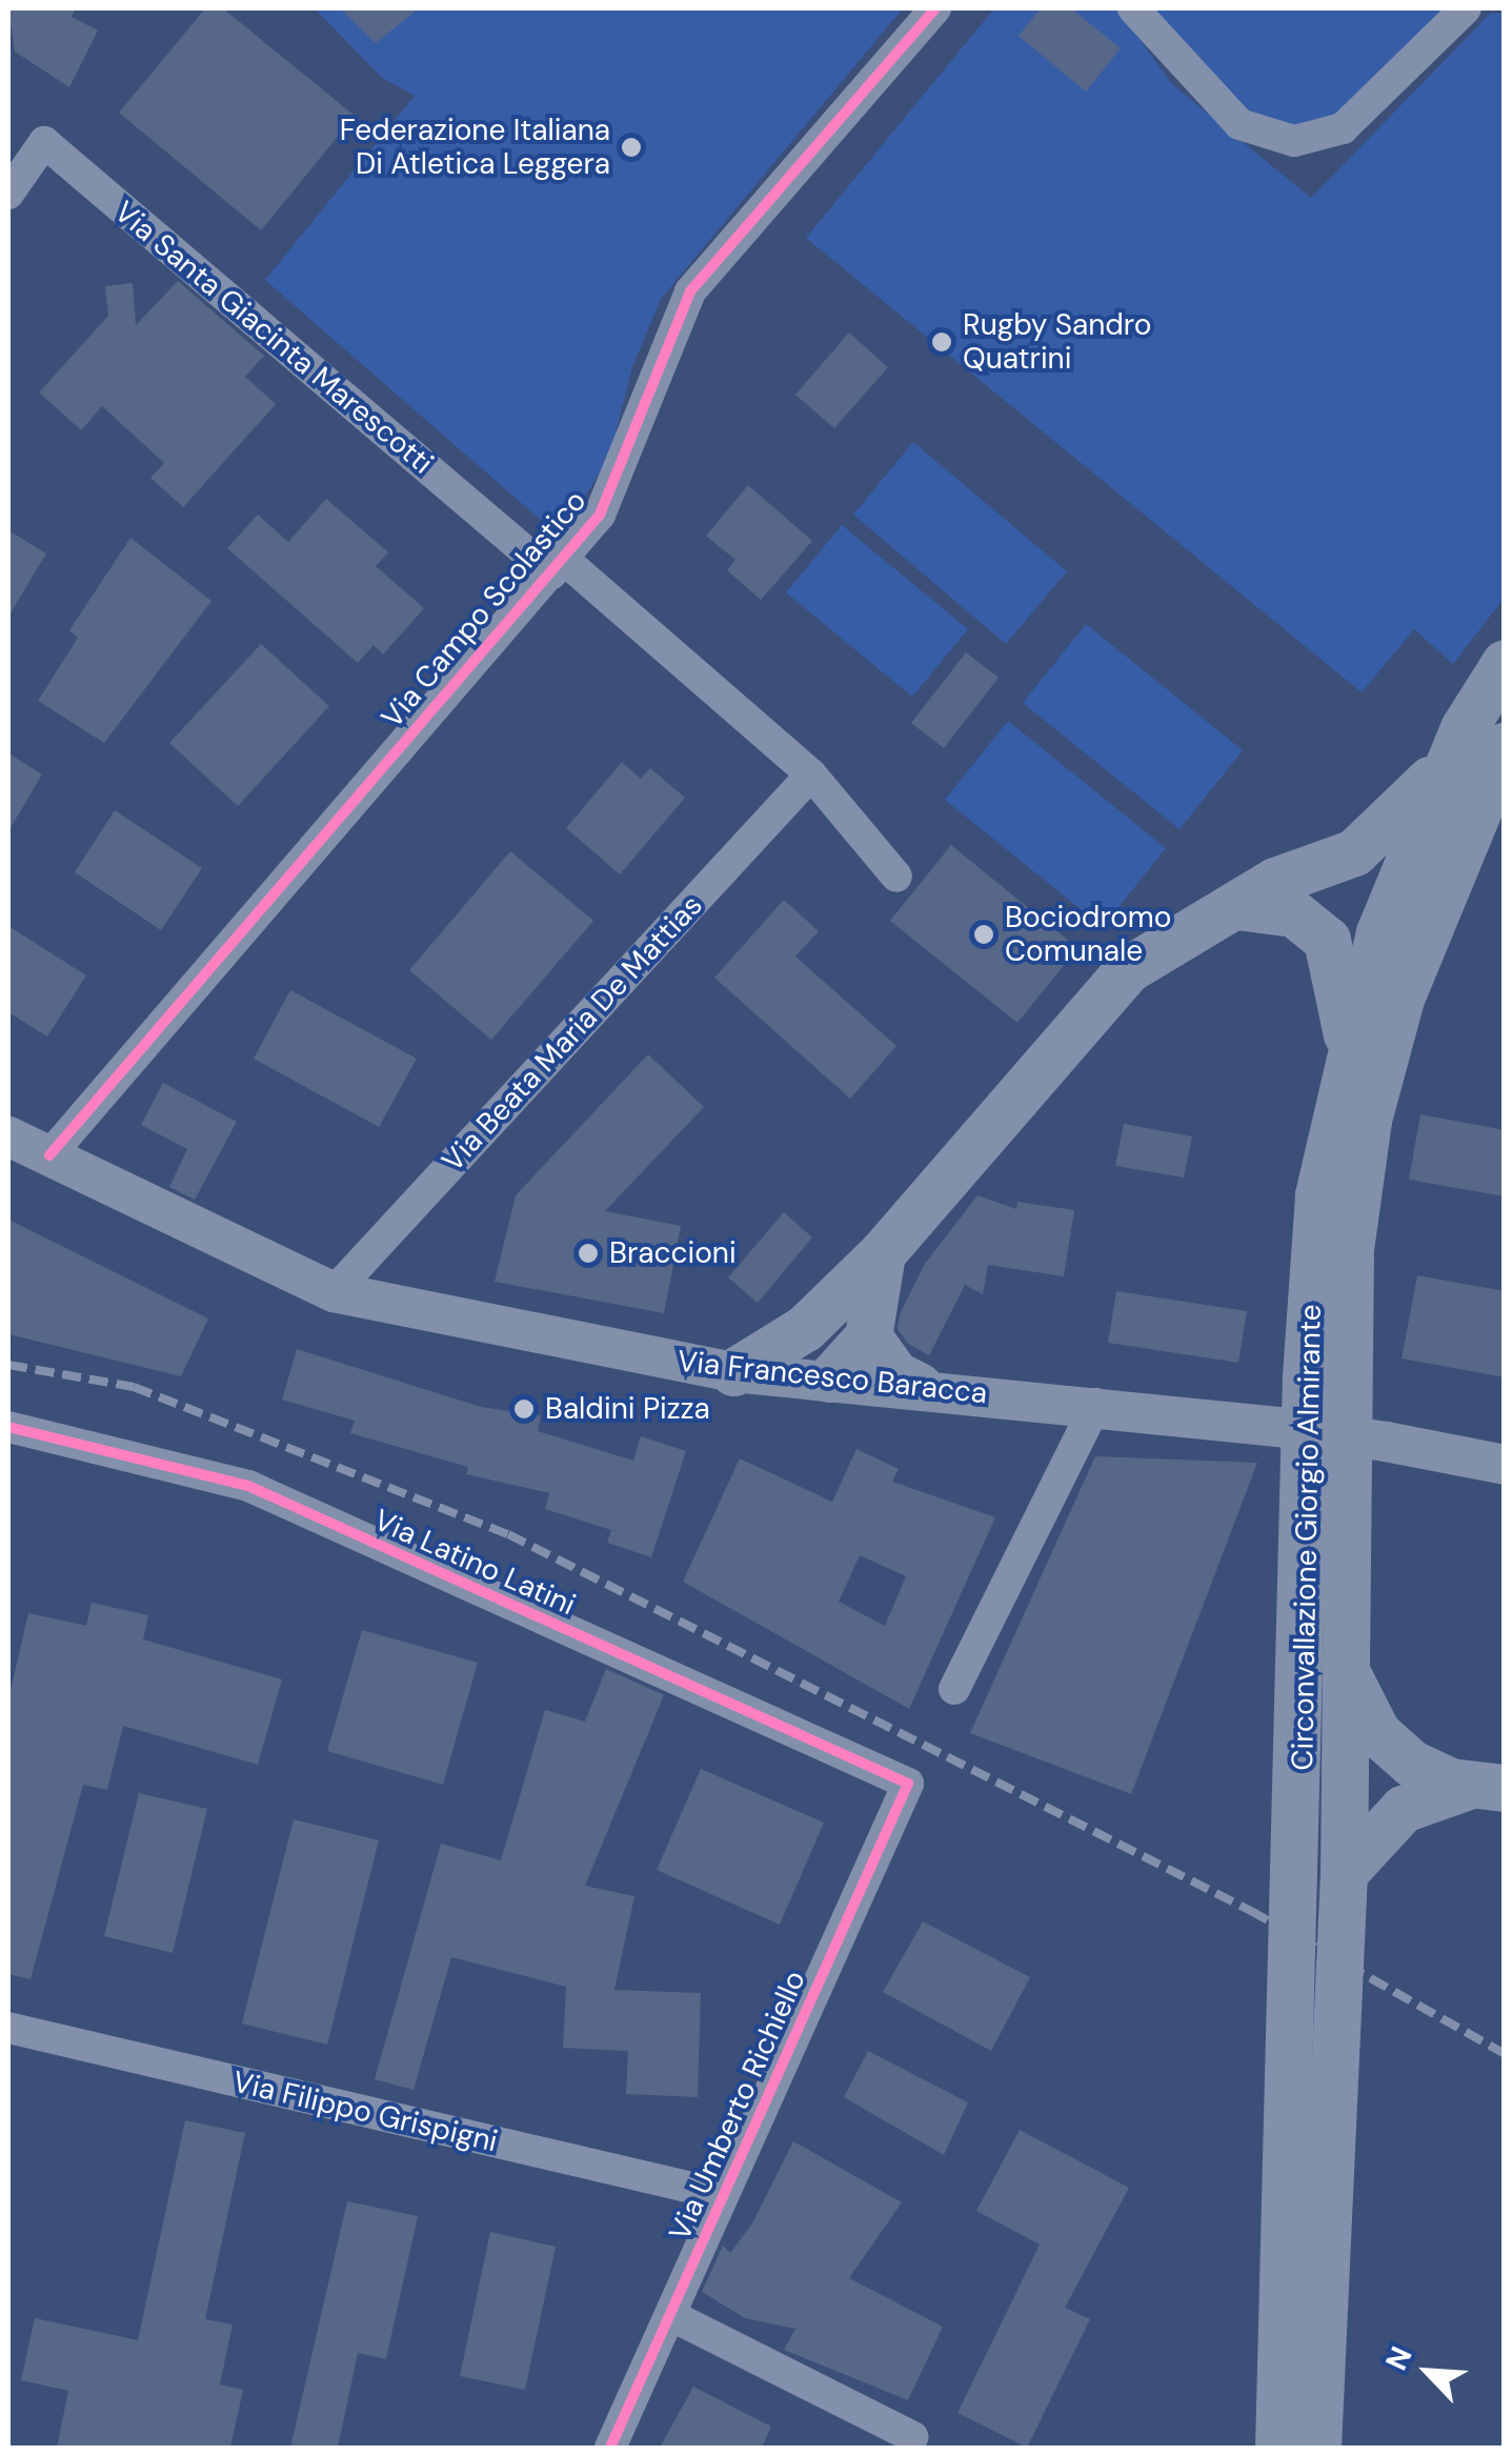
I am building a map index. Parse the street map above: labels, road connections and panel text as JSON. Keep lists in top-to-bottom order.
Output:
{
  "streets": {
    "highway": ["Circonvallazione Giorgio Almirante"],
    "main road": ["Via Francesco Baracca"],
    "street": [
      "Via Santa Giacinta Marescotti",
      "Via Campo Scolastico",
      "Via Beata Maria De Mattias",
      "Via Latino Latini",
      "Via Umberto Richiello",
      "Via Filippo Grispigni"
    ]
  },
  "crossings": [
    ["Via Santa Giacinta Marescotti", "Via Campo Scolastico"],
    ["Via Campo Scolastico", "Via Francesco Baracca"],
    ["Via Beata Maria De Mattias", "Via Francesco Baracca"],
    ["Via Latino Latini", "Via Umberto Richiello"],
    ["Via Umberto Richiello", "Via Filippo Grispigni"]
  ],
  "places": [
    "Federazione Italiana Di Atletica Leggera",
    "Rugby Sandro Quatrini",
    "Bociodromo Comunale",
    "Braccioni",
    "Baldini Pizza"
  ],
  "north": "top left"
}
